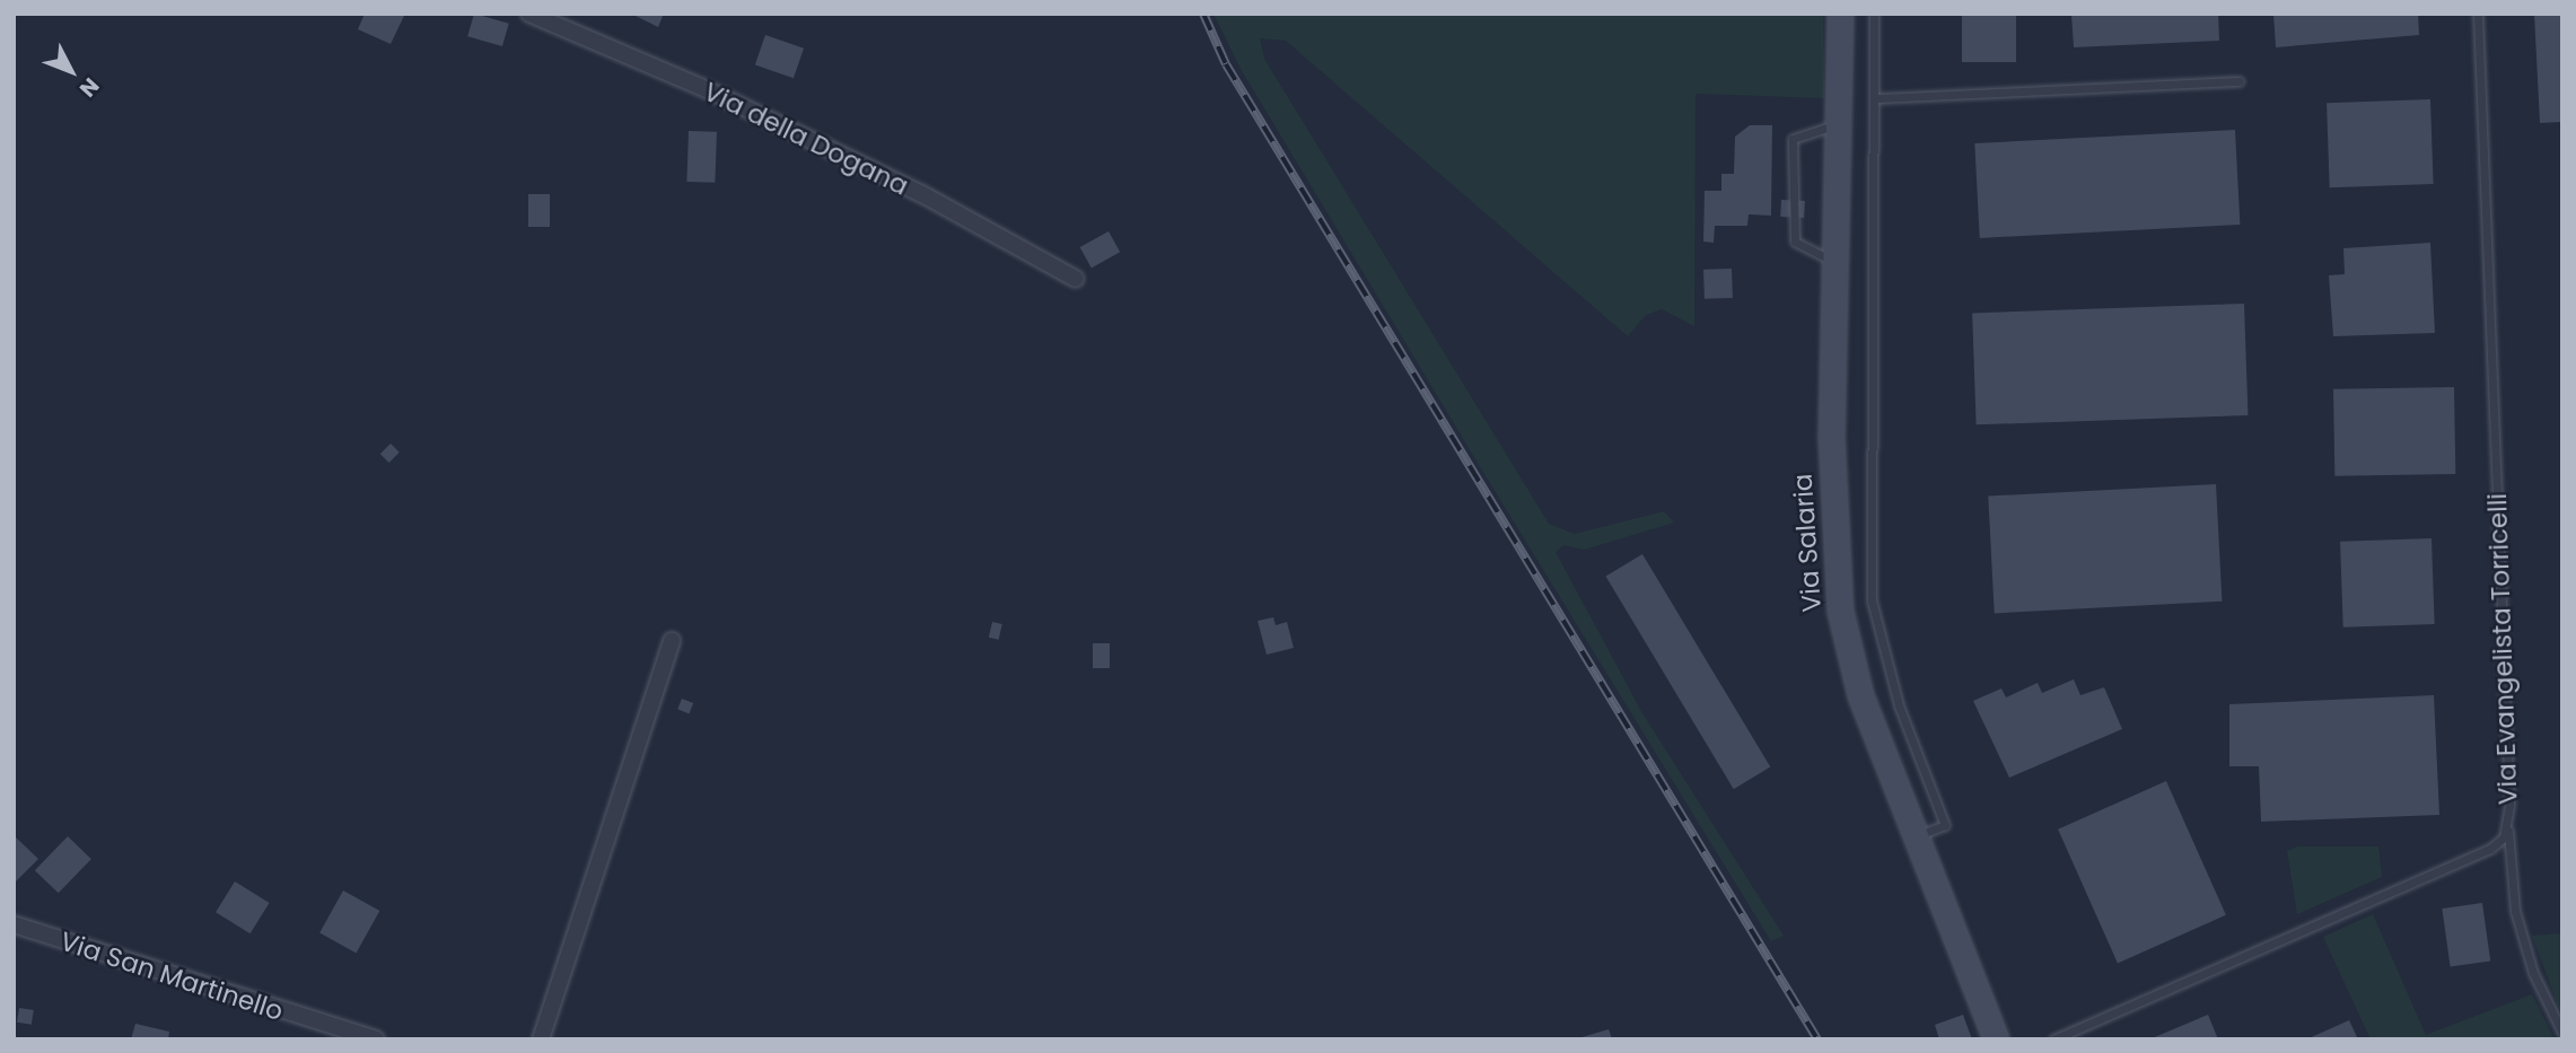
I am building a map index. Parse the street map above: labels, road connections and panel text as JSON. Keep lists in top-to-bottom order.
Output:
{
  "streets": {
    "main road": ["Via Salaria"],
    "street": ["Via della Dogana", "Via San Martinello"],
    "lane": ["Via Evangelista Torricelli"]
  },
  "north": "bottom right"
}
